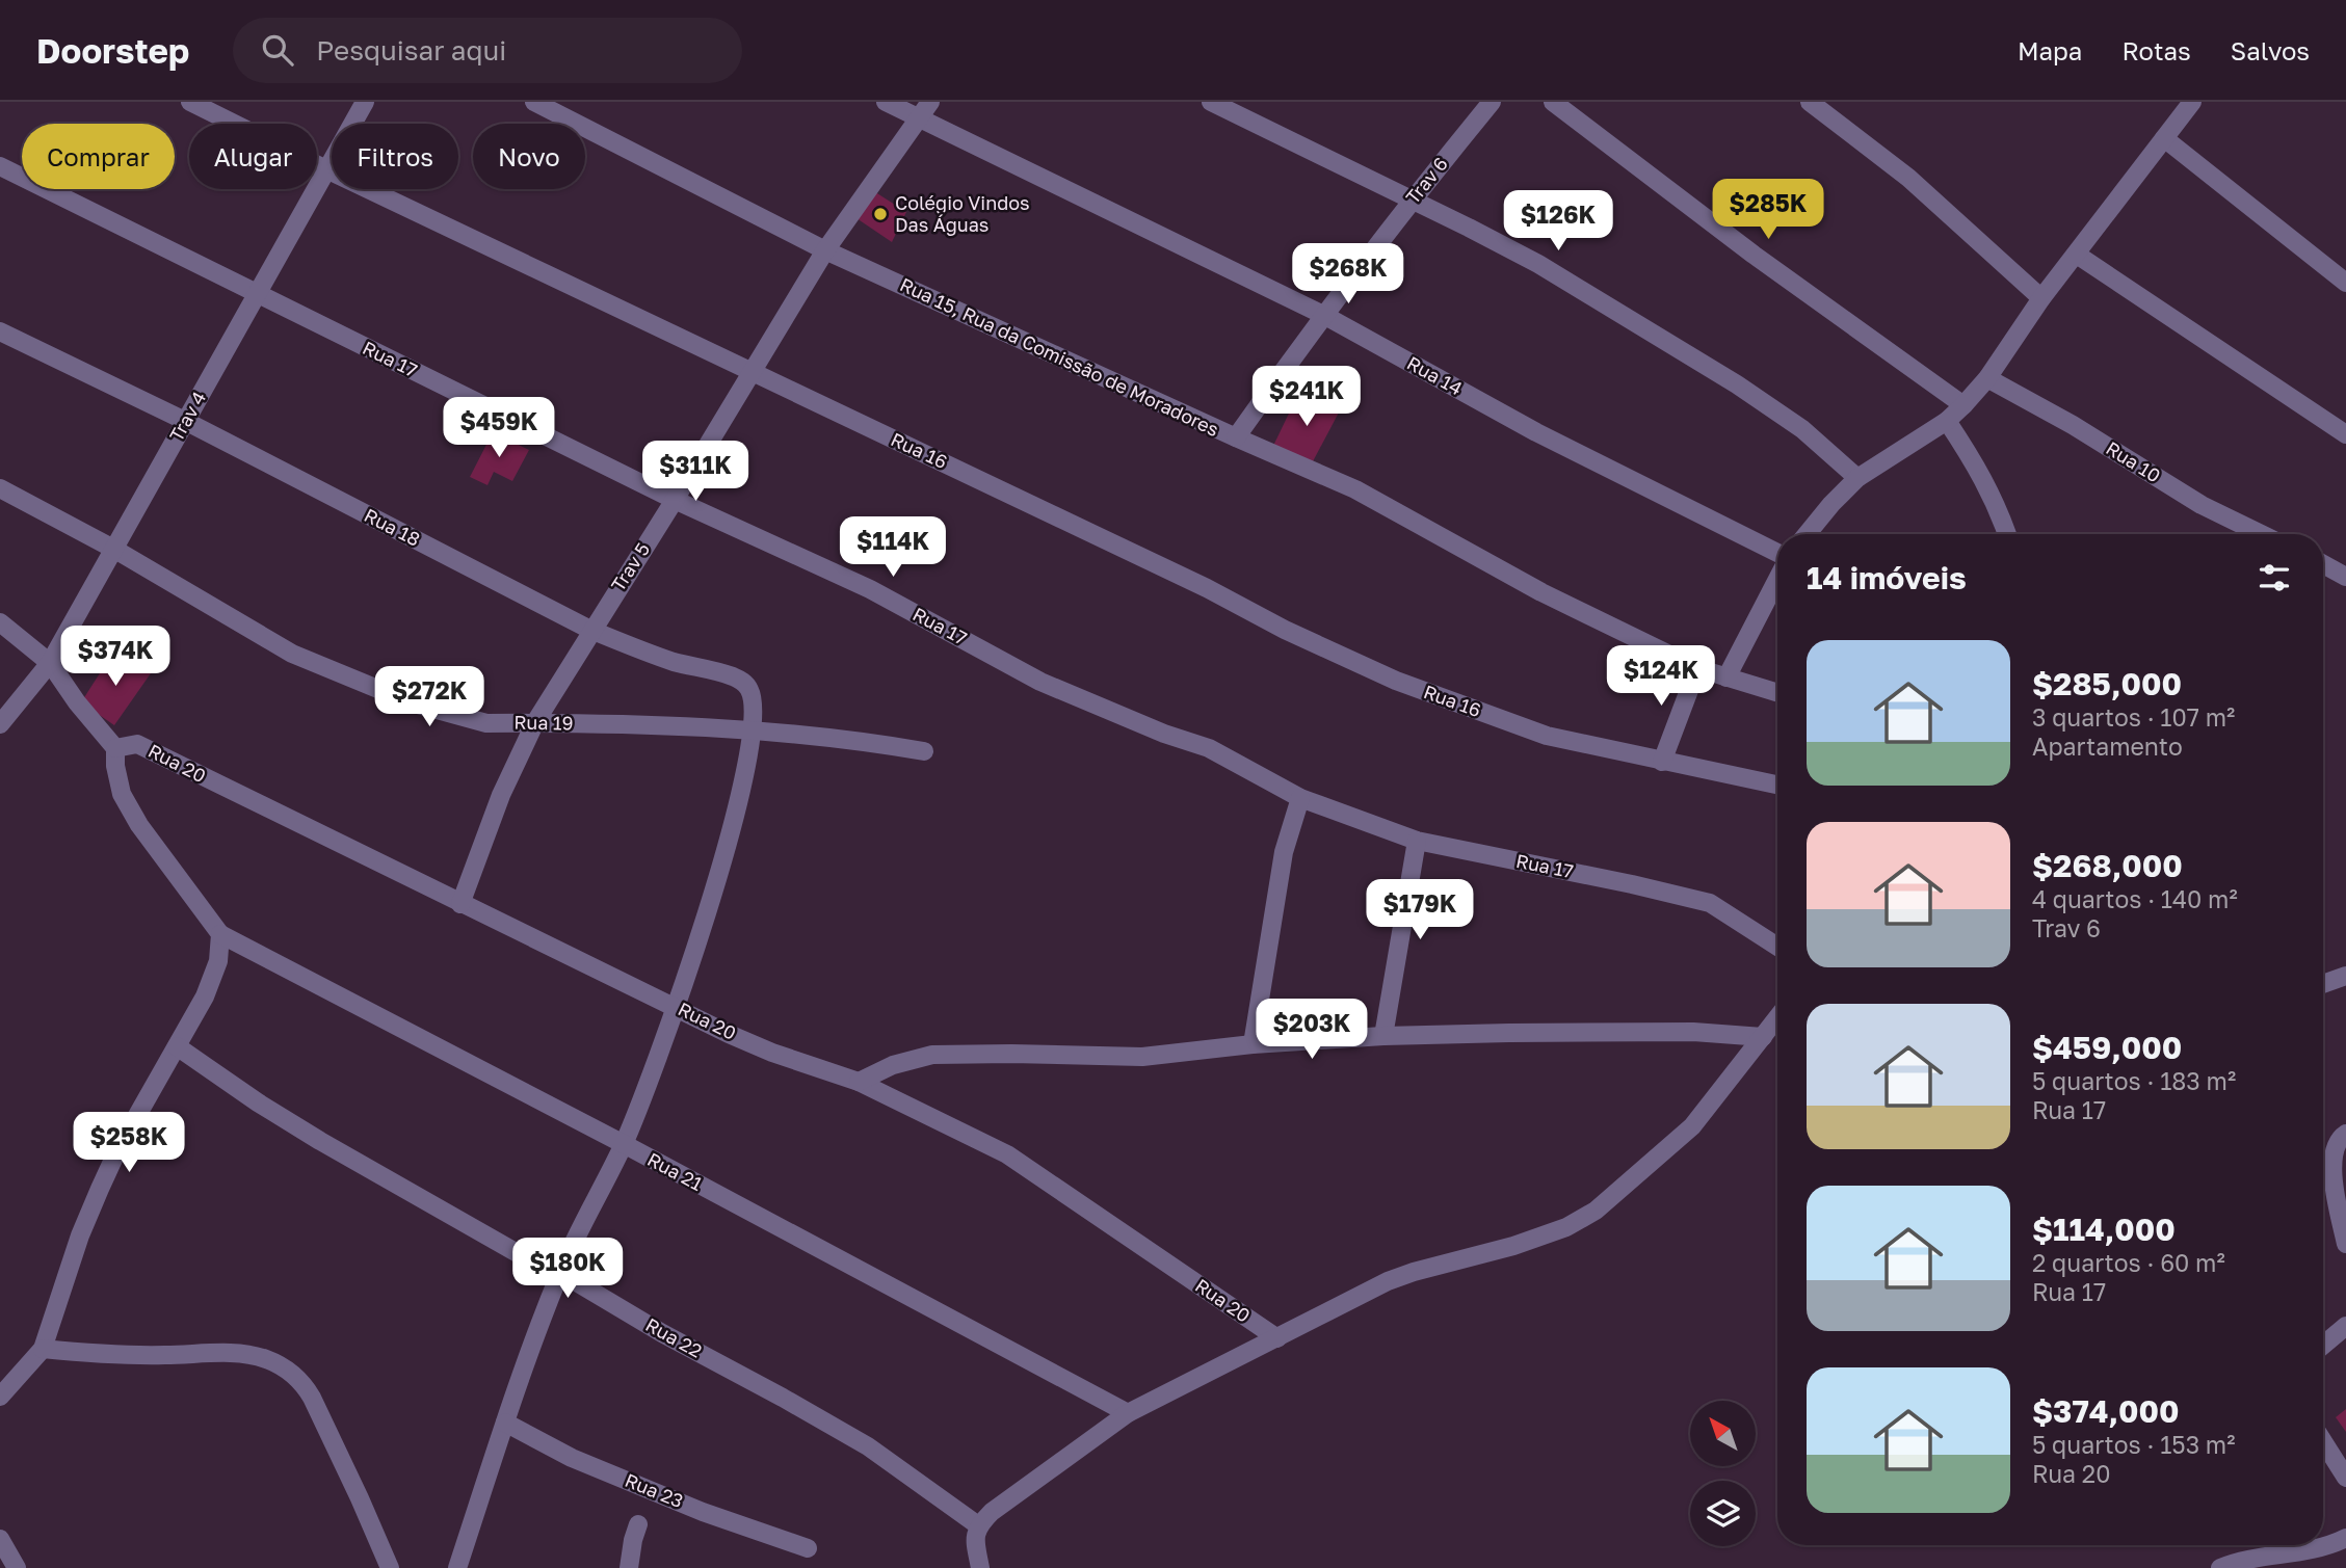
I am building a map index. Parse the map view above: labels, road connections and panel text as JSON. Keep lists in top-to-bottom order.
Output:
{
  "streets": {
    "street": [
      "Trav 6",
      "Rua 15, Rua da Comissão de Moradores",
      "Rua 17",
      "Rua 14",
      "Trav 4",
      "Rua 16",
      "Rua 10",
      "Rua 18",
      "Trav 5",
      "Rua 19",
      "Rua 20",
      "Rua 21",
      "Rua 22",
      "Rua 23"
    ]
  },
  "crossings": [
    ["Trav 6", "Rua 15, Rua da Comissão de Moradores"],
    ["Trav 6", "Rua 14"],
    ["Rua 15, Rua da Comissão de Moradores", "Trav 5"],
    ["Rua 17", "Trav 4"],
    ["Rua 17", "Trav 5"],
    ["Rua 14", "Trav 5"],
    ["Trav 4", "Rua 16"],
    ["Trav 4", "Rua 18"],
    ["Trav 4", "Rua 19"],
    ["Rua 16", "Trav 5"],
    ["Rua 18", "Trav 5"],
    ["Rua 18", "Rua 19"],
    ["Rua 18", "Rua 20"],
    ["Rua 18", "Rua 21"],
    ["Rua 18", "Rua 22"],
    ["Rua 18", "Rua 23"],
    ["Trav 5", "Rua 19"],
    ["Trav 5", "Rua 20"]
  ],
  "places": ["Colégio Vindos Das Águas"],
  "north": "top left",
  "page": {
    "header": "Doorstep",
    "search": "Pesquisar aqui",
    "nav": ["Mapa", "Rotas", "Salvos"],
    "chip": [
      "Comprar",
      "Alugar",
      "Filtros",
      "Novo"
    ],
    "price": [
      "$285K",
      "$126K",
      "$268K",
      "$241K",
      "$459K",
      "$311K",
      "$114K",
      "$374K",
      "$124K",
      "$272K",
      "$179K",
      "$203K",
      "$258K",
      "$180K"
    ],
    "heading": "14 imóveis",
    "list": [
      {
        "name": "$285,000",
        "note": "3 quartos · 107 m² · Apartamento"
      },
      {
        "name": "$268,000",
        "note": "4 quartos · 140 m² · Trav 6"
      },
      {
        "name": "$459,000",
        "note": "5 quartos · 183 m² · Rua 17"
      },
      {
        "name": "$114,000",
        "note": "2 quartos · 60 m² · Rua 17"
      },
      {
        "name": "$374,000",
        "note": "5 quartos · 153 m² · Rua 20"
      }
    ]
  }
}
